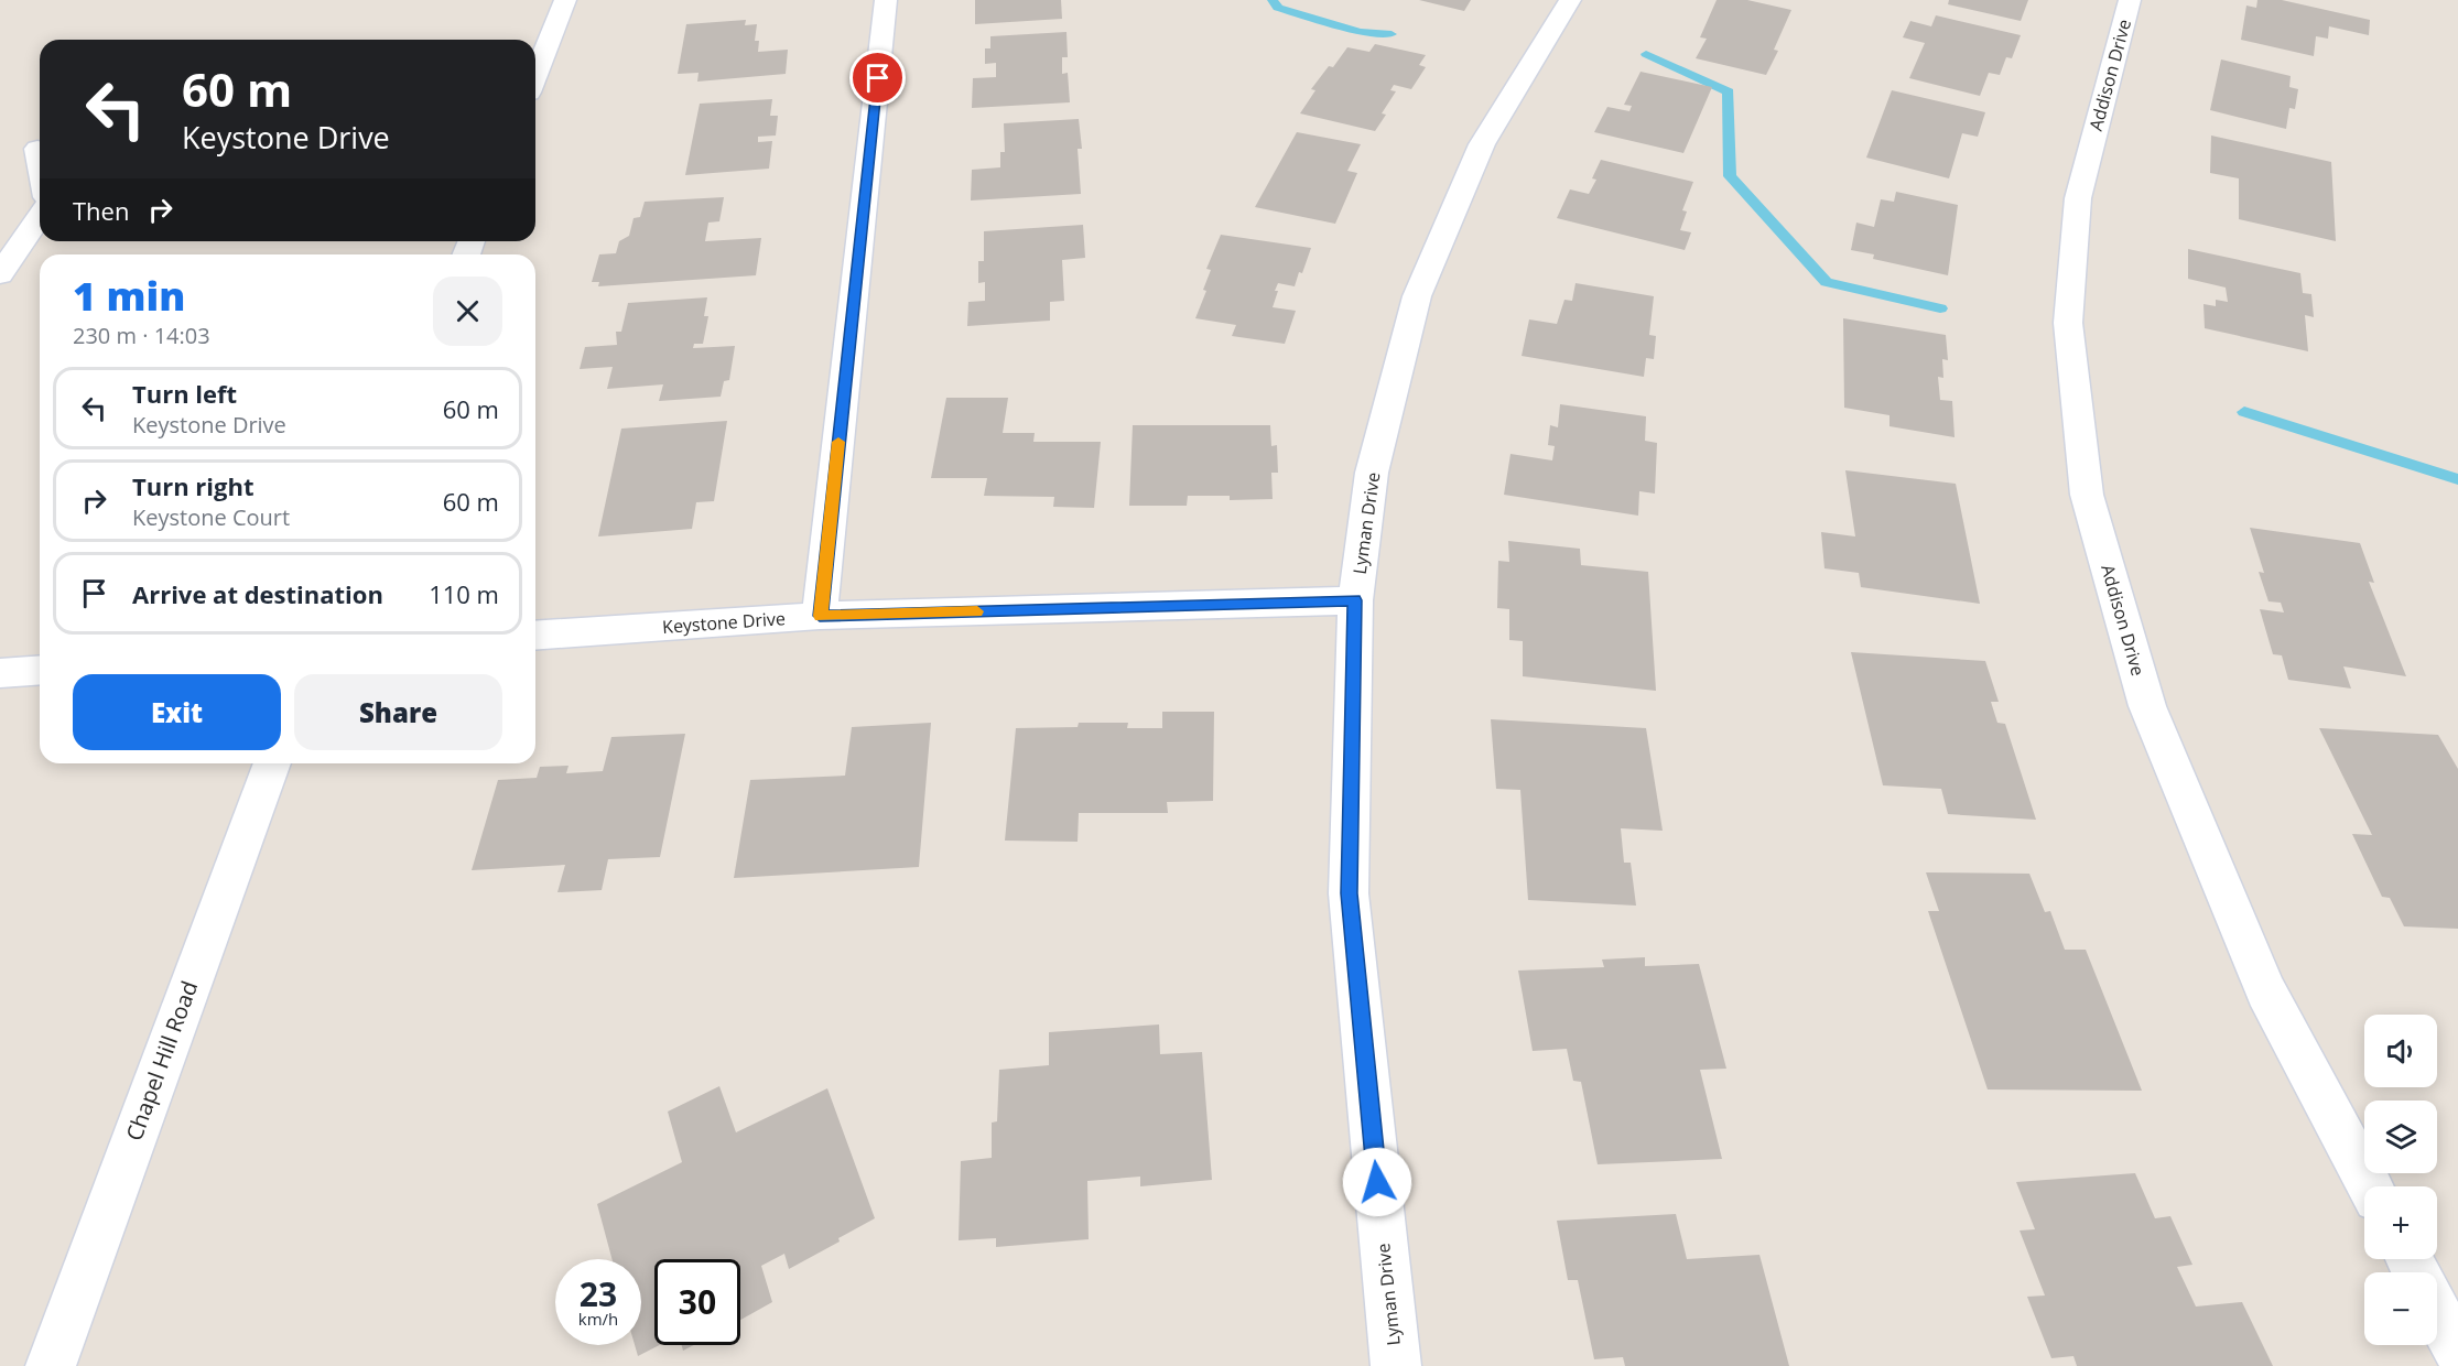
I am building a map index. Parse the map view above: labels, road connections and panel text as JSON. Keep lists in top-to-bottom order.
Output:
{
  "streets": {
    "street": [
      "Addison Drive",
      "Lyman Drive",
      "Keystone Drive",
      "Chapel Hill Road"
    ]
  },
  "crossings": [
    ["Lyman Drive", "Keystone Drive"]
  ],
  "page": {
    "turn": ["60 m", "Keystone Drive"],
    "then": "Then",
    "heading": ["1 min", "230 m · 14:03"],
    "list": [
      {
        "name": "Turn left",
        "note": "Keystone Drive",
        "value": "60 m"
      },
      {
        "name": "Turn right",
        "note": "Keystone Court",
        "value": "60 m"
      },
      {
        "name": "Arrive at destination",
        "value": "110 m"
      }
    ],
    "buttons": ["Exit", "Share"],
    "map_buttons": ["+", "−"],
    "speed": "23 km/h",
    "limit": "30"
  }
}
